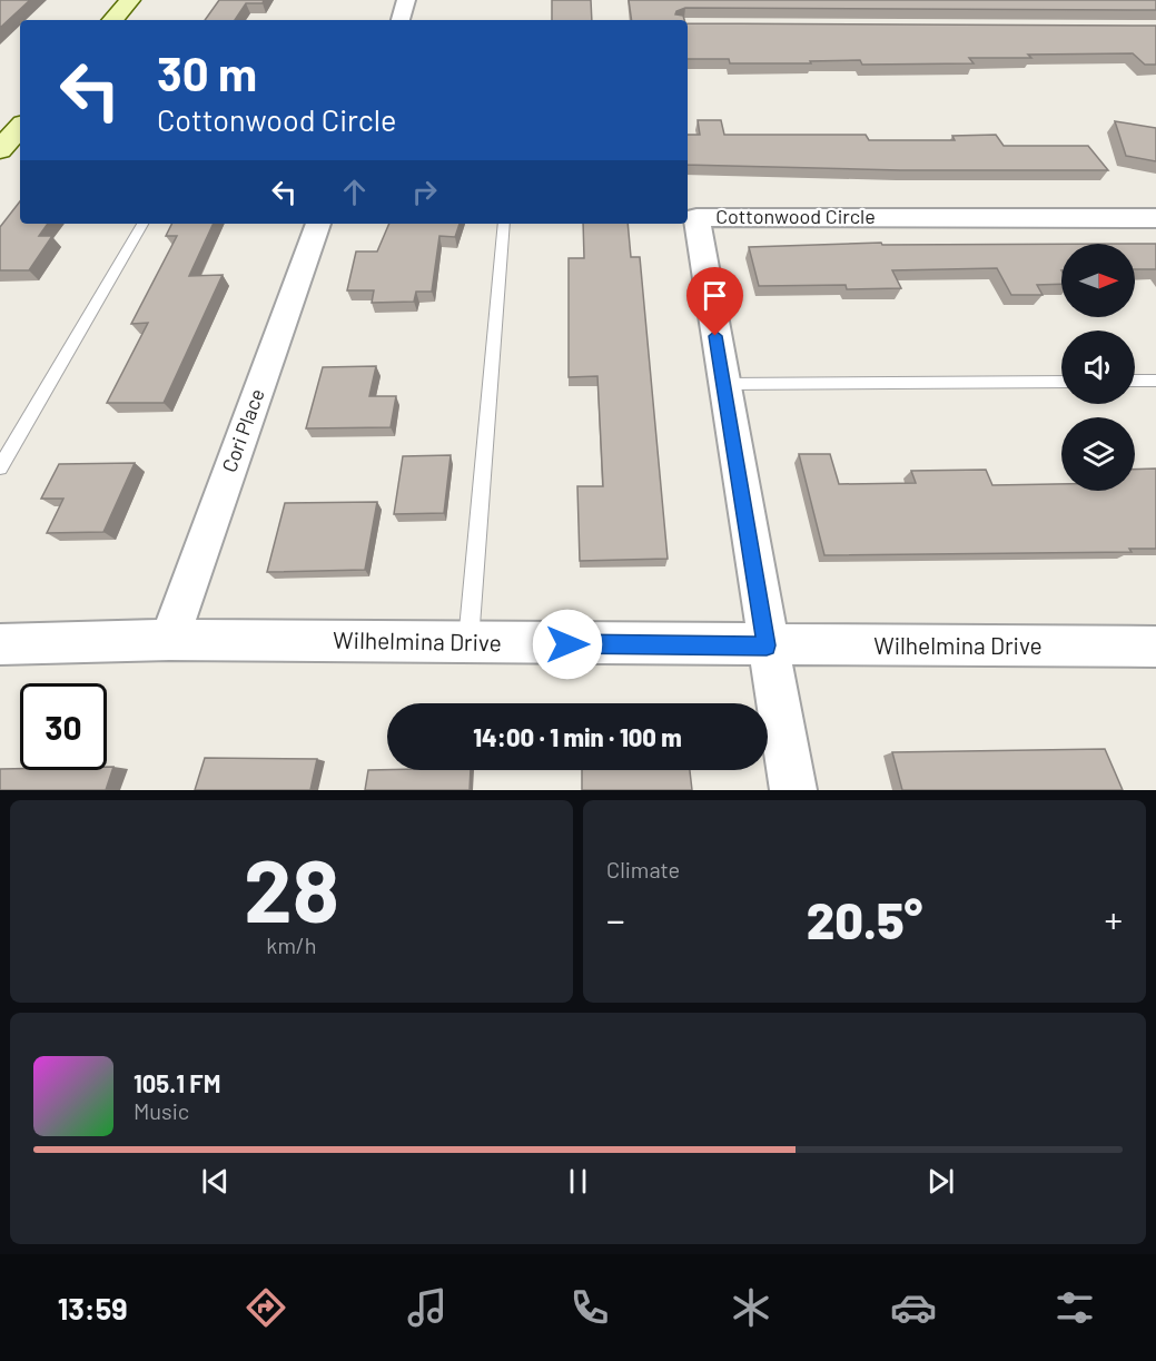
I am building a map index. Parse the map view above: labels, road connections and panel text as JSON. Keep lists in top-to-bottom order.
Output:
{
  "streets": {
    "street": ["Cottonwood Circle", "Cori Place", "Wilhelmina Drive"]
  },
  "crossings": [
    ["Cottonwood Circle", "Wilhelmina Drive"],
    ["Cori Place", "Wilhelmina Drive"]
  ],
  "north": "right",
  "page": {
    "turn": ["30 m", "Cottonwood Circle"],
    "limit": "30",
    "trip": "14:00 · 1 min · 100 m",
    "tile": [
      ["28", "km/h"],
      "Climate"
    ],
    "heat": ["−", "20.5°", "+"],
    "song": ["105.1 FM", "Music"],
    "tabs": "13:59"
  }
}
